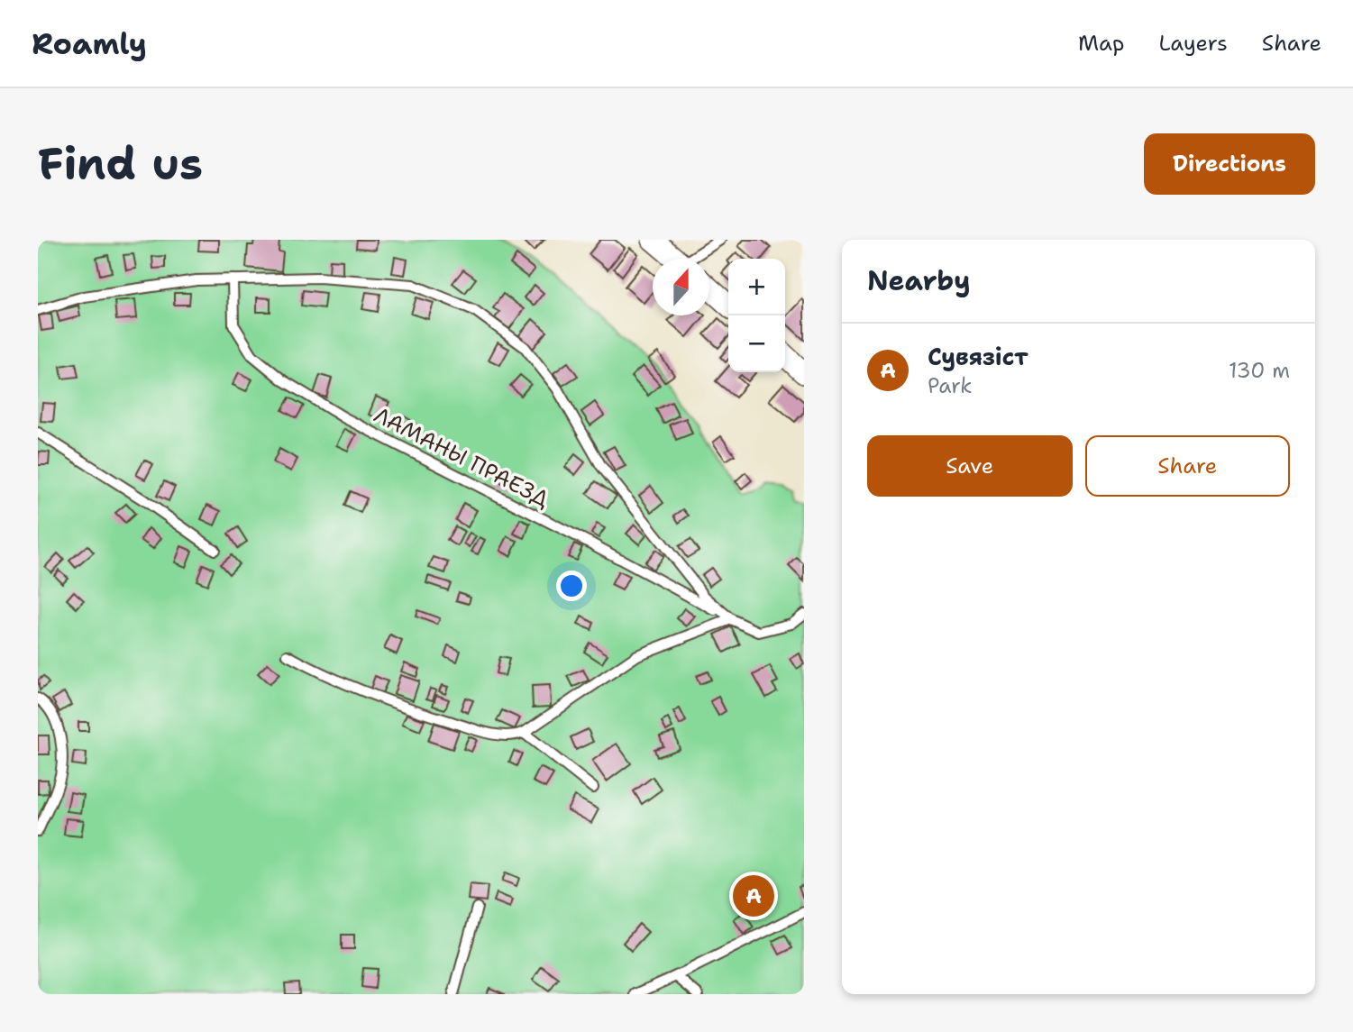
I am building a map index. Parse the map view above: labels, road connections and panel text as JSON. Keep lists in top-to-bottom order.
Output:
{
  "streets": {
    "lane": ["ЛАМАНЫ ПРАЕЗД"]
  },
  "north": "top",
  "page": {
    "header": "Roamly",
    "nav": ["Map", "Layers", "Share"],
    "buttons": [
      "Directions",
      ["Save", "Share"]
    ],
    "title": "Find us",
    "heading": "Nearby",
    "map_buttons": ["+", "−"],
    "list": [
      {
        "mark": "A",
        "name": "Сувязіст",
        "note": "Park",
        "value": "130 m"
      }
    ],
    "pins": "A"
  }
}
